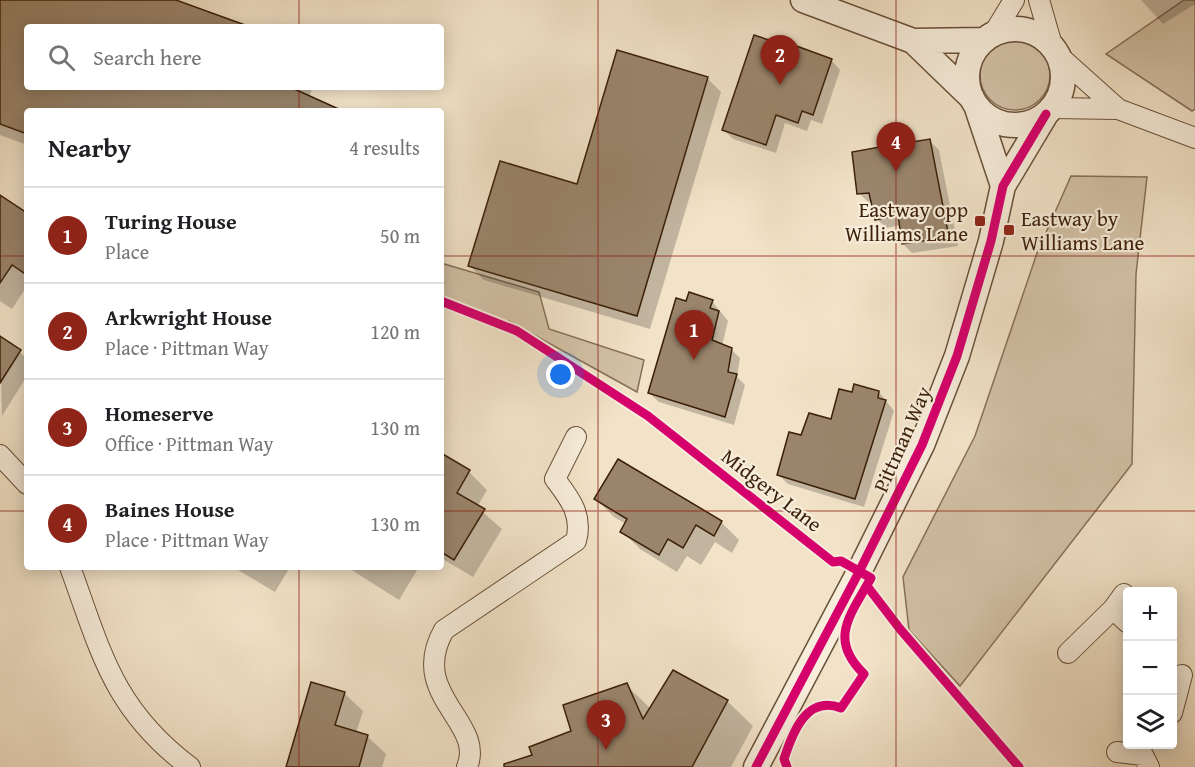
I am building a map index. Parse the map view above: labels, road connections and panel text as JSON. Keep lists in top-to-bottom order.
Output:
{
  "streets": {
    "street": ["Pittman Way"],
    "cycle path": ["Midgery Lane"]
  },
  "places": {
    "transit": ["Eastway opp Williams Lane", "Eastway by Williams Lane"]
  },
  "page": {
    "search": "Search here",
    "pins": [
      "2",
      "4",
      "1",
      "3"
    ],
    "heading": ["Nearby", "4 results"],
    "list": [
      {
        "mark": "1",
        "name": "Turing House",
        "note": "Place",
        "value": "50 m"
      },
      {
        "mark": "2",
        "name": "Arkwright House",
        "note": "Place · Pittman Way",
        "value": "120 m"
      },
      {
        "mark": "3",
        "name": "Homeserve",
        "note": "Office · Pittman Way",
        "value": "130 m"
      },
      {
        "mark": "4",
        "name": "Baines House",
        "note": "Place · Pittman Way",
        "value": "130 m"
      }
    ],
    "map_buttons": ["+", "−"]
  }
}
